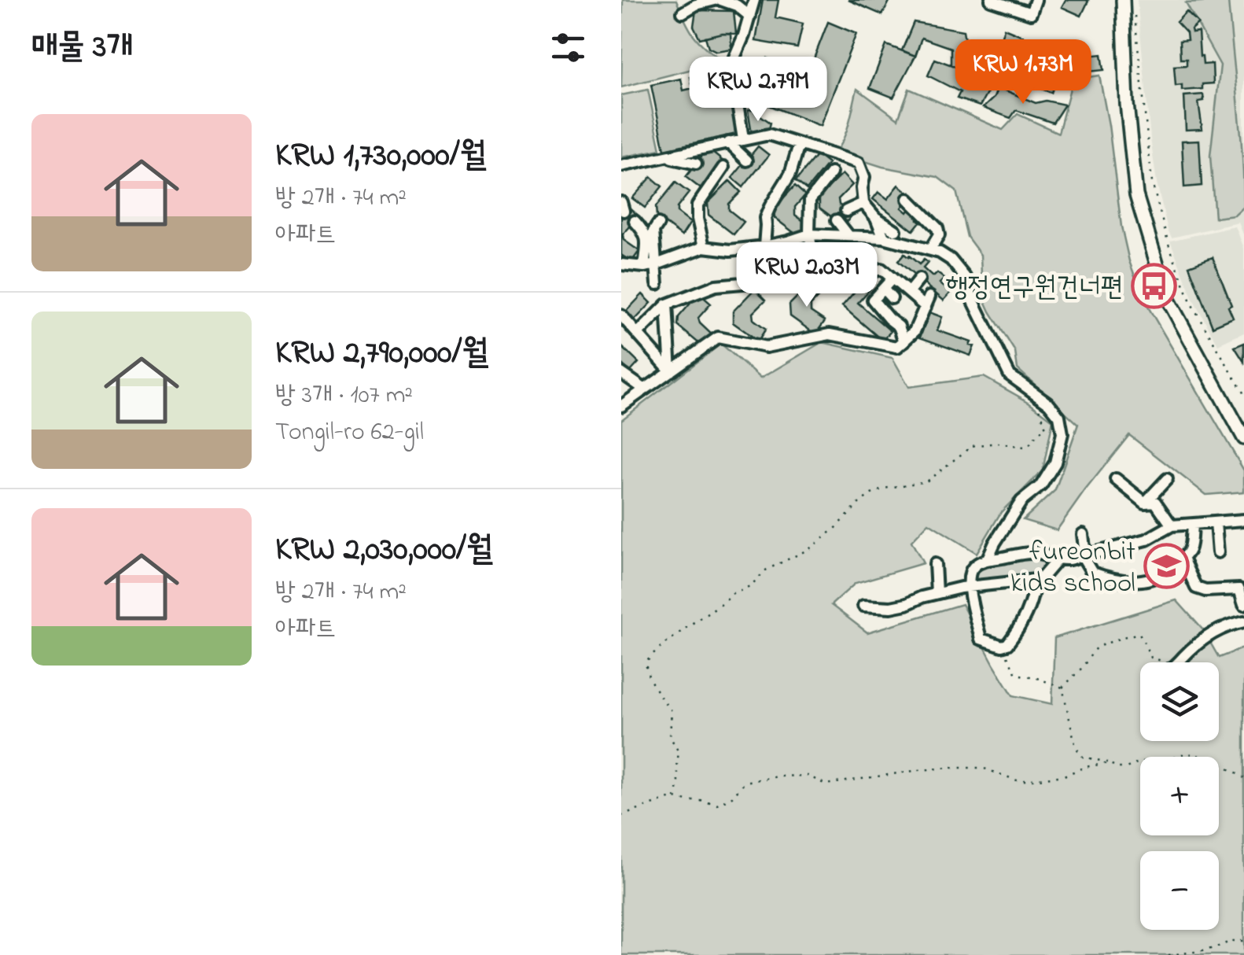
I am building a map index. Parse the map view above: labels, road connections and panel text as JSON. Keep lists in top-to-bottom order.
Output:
{
  "places": {
    "bus stop": ["행정연구원건너편"],
    "school or university": ["fureonbit kids school"]
  },
  "page": {
    "heading": "매물 3개",
    "price": ["KRW 1.73M", "KRW 2.79M", "KRW 2.03M"],
    "list": [
      {
        "name": "KRW 1,730,000/월",
        "note": "방 2개 · 74 m² · 아파트"
      },
      {
        "name": "KRW 2,790,000/월",
        "note": "방 3개 · 107 m² · Tongil-ro 62-gil"
      },
      {
        "name": "KRW 2,030,000/월",
        "note": "방 2개 · 74 m² · 아파트"
      }
    ],
    "map_buttons": ["+", "−"]
  }
}
